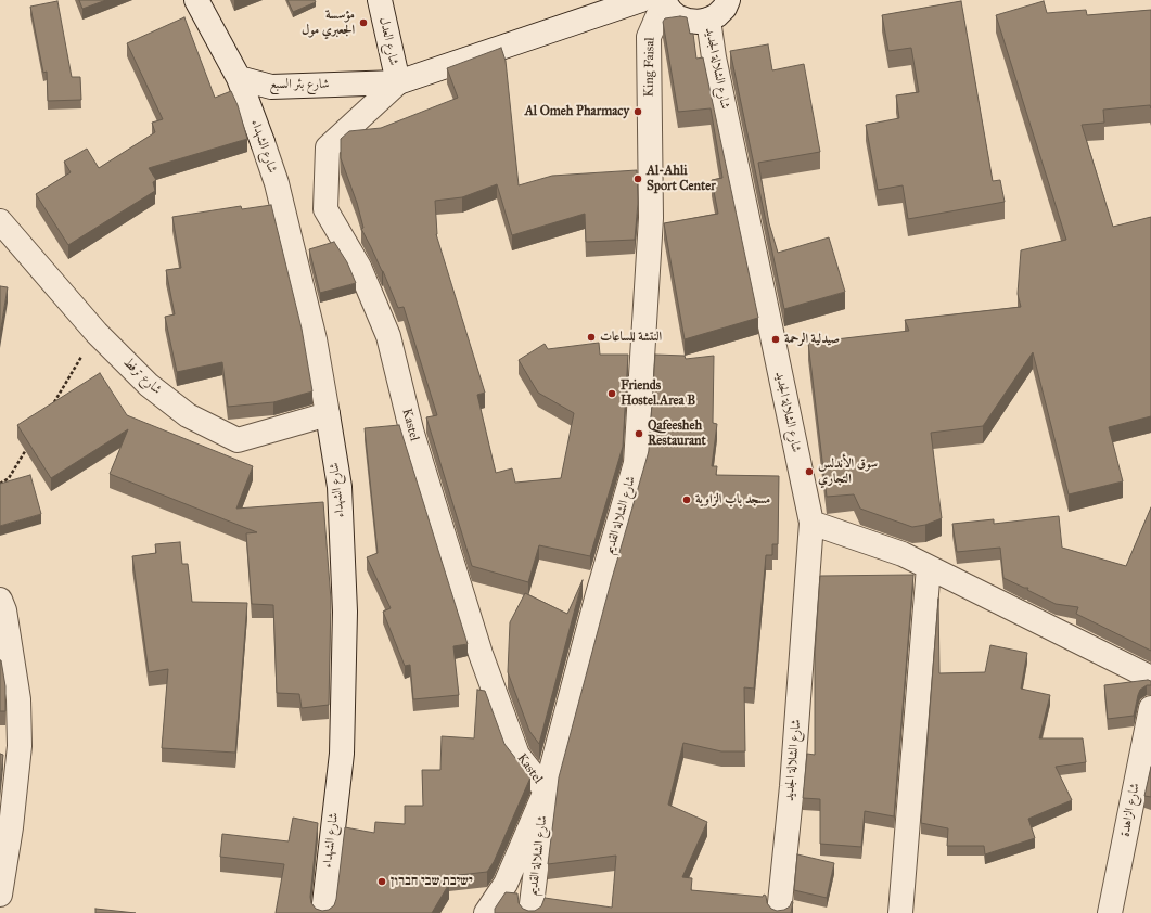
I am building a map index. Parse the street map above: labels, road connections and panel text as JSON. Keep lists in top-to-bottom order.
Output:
{
  "streets": {
    "street": [
      "شارع العدل",
      "King Faisal",
      "شارع الشلالة الجديد",
      "شارع بئر السبع",
      "شارع الشهداء",
      "شارع ترفط",
      "Kastel",
      "شارع الشلالة القديم",
      "شارع الزاهدة"
    ]
  },
  "crossings": [
    ["شارع العدل", "شارع بئر السبع"],
    ["شارع العدل", "Kastel"],
    ["King Faisal", "شارع الشلالة القديم"],
    ["شارع بئر السبع", "شارع الشهداء"],
    ["شارع بئر السبع", "Kastel"],
    ["شارع الشهداء", "شارع ترفط"],
    ["Kastel", "شارع الشلالة القديم"]
  ],
  "places": [
    "مؤسسة الجعبري مول",
    "Al Omeh Pharmacy",
    "Al-Ahli Sport Center",
    "النتشة للساعات",
    "صيدلية الرحمة",
    "Friends Hostel.Area B",
    "Qafeesheh Restaurant",
    "سوق الأندلس التجاري",
    "مسجد باب الزاوية",
    "ישיבת שבי חברון"
  ]
}
